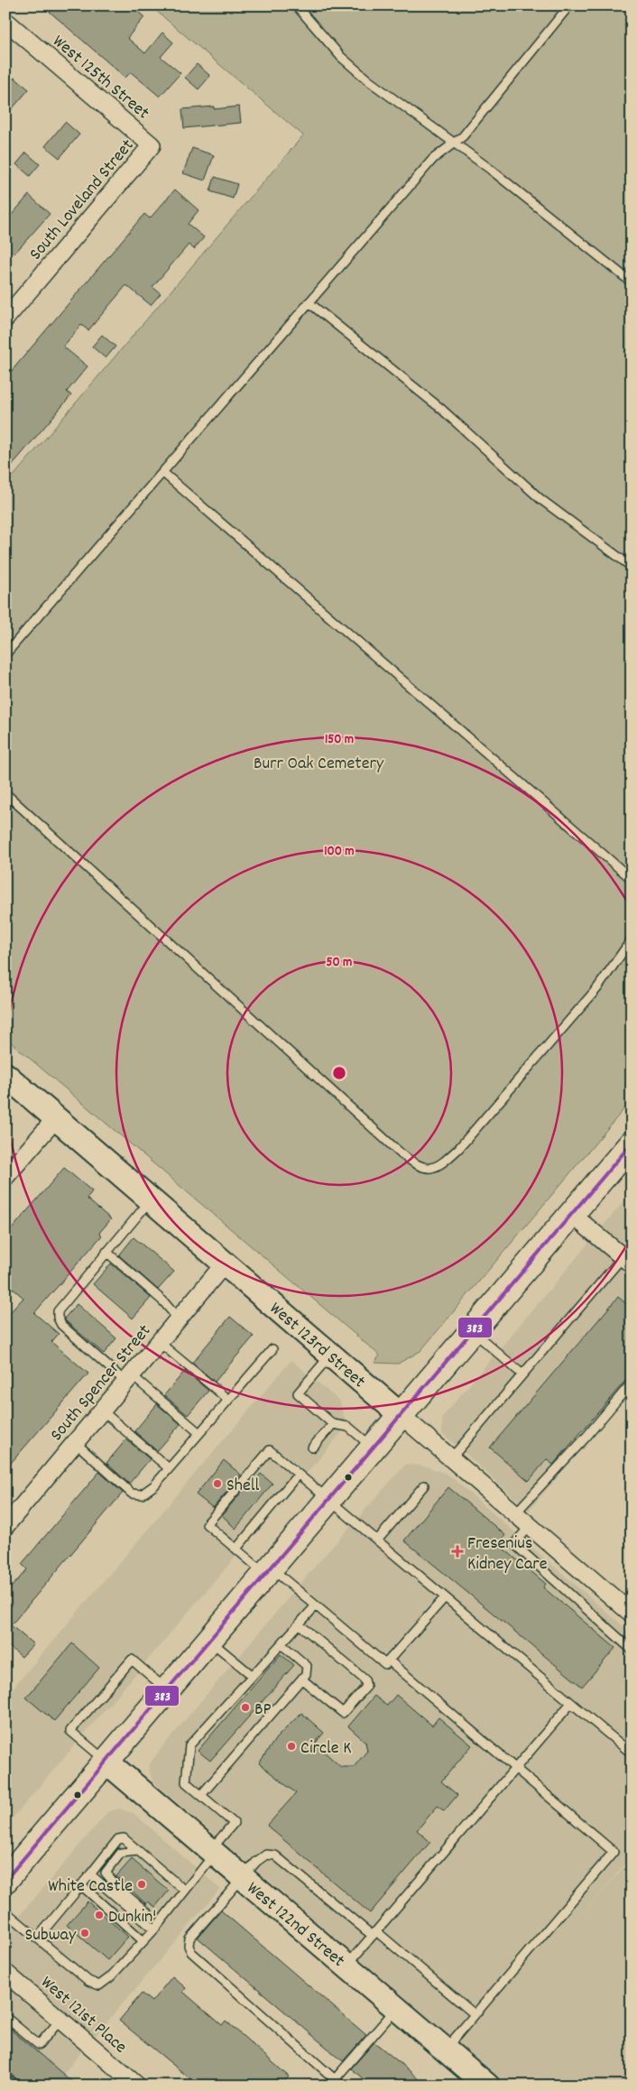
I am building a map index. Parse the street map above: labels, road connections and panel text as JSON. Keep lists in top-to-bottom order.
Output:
{
  "streets": {
    "street": [
      "West 125th Street",
      "South Loveland Street",
      "West 123rd Street",
      "South Spencer Street",
      "West 122nd Street",
      "West 121st Place"
    ]
  },
  "crossings": [
    ["West 125th Street", "South Loveland Street"],
    ["West 123rd Street", "South Spencer Street"]
  ],
  "parks": ["Burr Oak Cemetery"],
  "places": {
    "other": [
      "Shell",
      "BP",
      "Circle K",
      "White Castle",
      "Dunkin'",
      "Subway"
    ],
    "health": ["Fresenius Kidney Care"]
  },
  "lines": ["transit line 383"],
  "rings": ["150 m", "100 m", "50 m"]
}
